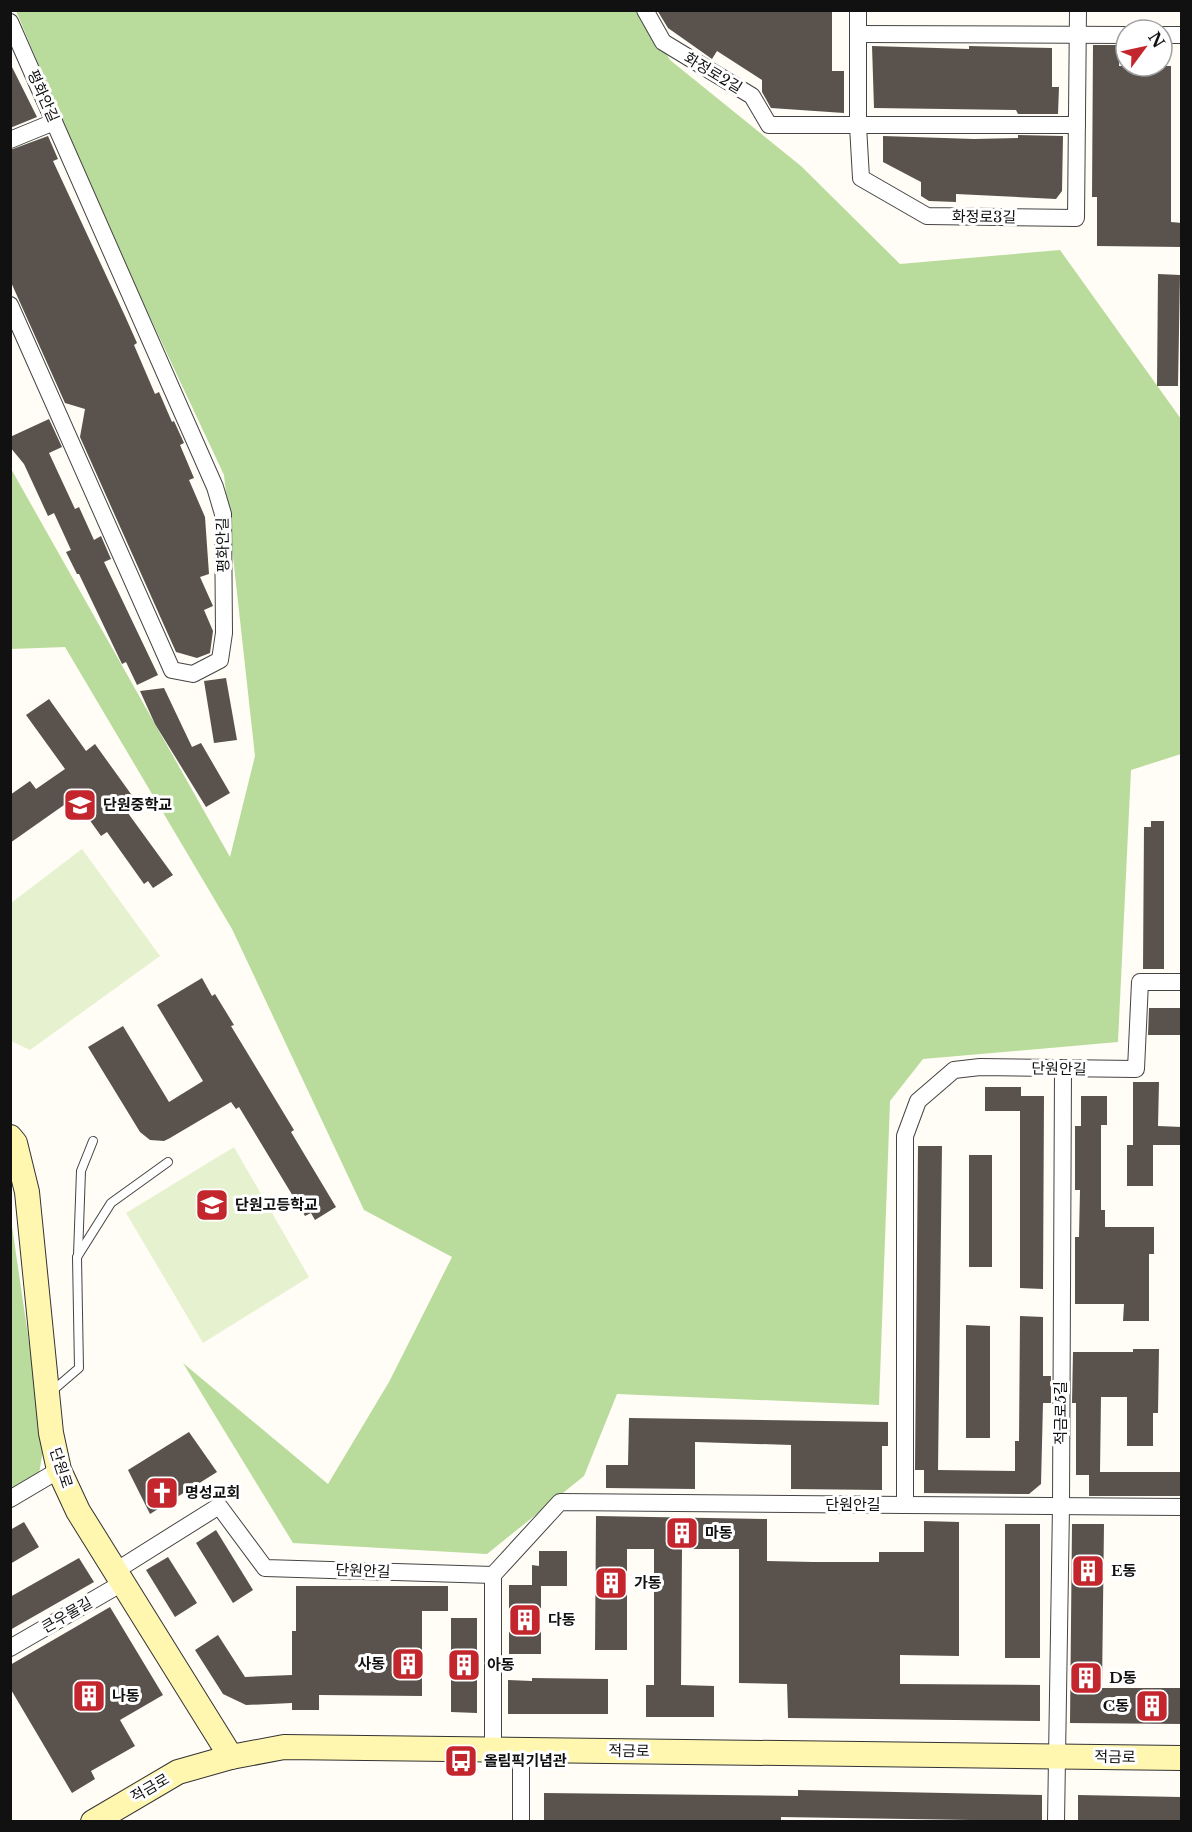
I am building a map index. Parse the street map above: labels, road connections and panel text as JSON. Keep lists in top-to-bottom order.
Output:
{
  "streets": {
    "street": [
      "화정로2길",
      "평화안길",
      "화정로3길",
      "단원안길",
      "적금로5길",
      "단원로",
      "큰우물길",
      "적금로"
    ]
  },
  "crossings": [
    ["화정로2길", "화정로3길"],
    ["단원안길", "적금로5길"],
    ["단원안길", "단원로"],
    ["단원안길", "큰우물길"],
    ["적금로5길", "적금로"],
    ["단원로", "큰우물길"],
    ["단원로", "적금로"]
  ],
  "places": {
    "school or university": ["단원중학교", "단원고등학교"],
    "church": ["명성교회"],
    "building": [
      "마동",
      "E동",
      "가동",
      "다동",
      "사동",
      "아동",
      "D동",
      "나동",
      "C동"
    ],
    "bus stop": ["올림픽기념관"]
  },
  "north": "top right"
}
